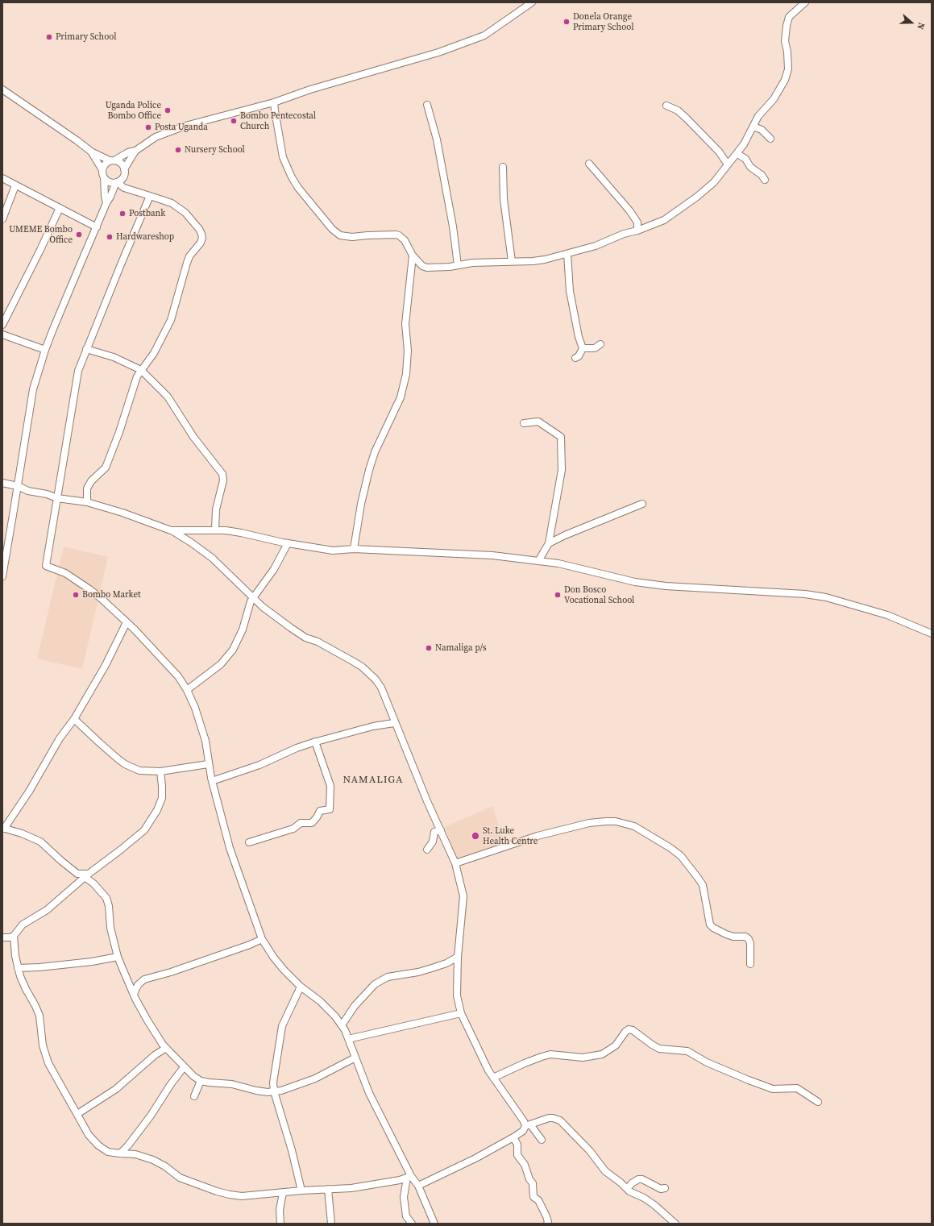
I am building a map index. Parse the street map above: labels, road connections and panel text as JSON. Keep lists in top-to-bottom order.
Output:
{
  "districts": ["NAMALIGA"],
  "places": [
    "Donela Orange Primary School",
    "Primary School",
    "Uganda Police Bombo Office",
    "Bombo Pentecostal Church",
    "Posta Uganda",
    "Nursery School",
    "Postbank",
    "UMEME Bombo Office",
    "Hardwareshop",
    "Bombo Market",
    "Don Bosco Vocational School",
    "Namaliga p/s",
    "St. Luke Health Centre"
  ],
  "north": "right"
}
